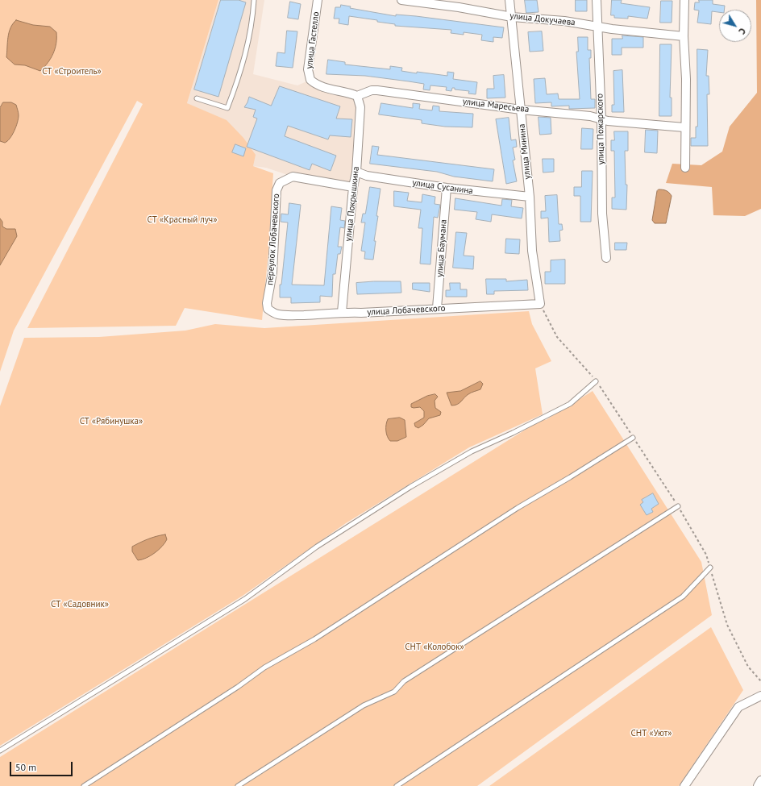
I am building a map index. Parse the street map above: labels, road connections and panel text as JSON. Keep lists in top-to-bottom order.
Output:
{
  "streets": {
    "street": [
      "улица Докучаева",
      "улица Гастелло",
      "улица Маресьева",
      "улица Пожарского",
      "улица Минина",
      "улица Сусанина",
      "улица Покрышкина",
      "переулок Лобачевского",
      "улица Баумана",
      "улица Лобачевского"
    ]
  },
  "crossings": [
    ["улица Докучаева", "улица Пожарского"],
    ["улица Докучаева", "улица Минина"],
    ["улица Гастелло", "улица Маресьева"],
    ["улица Гастелло", "улица Покрышкина"],
    ["улица Маресьева", "улица Пожарского"],
    ["улица Маресьева", "улица Минина"],
    ["улица Маресьева", "улица Покрышкина"],
    ["улица Минина", "улица Сусанина"],
    ["улица Минина", "улица Лобачевского"],
    ["улица Сусанина", "улица Покрышкина"],
    ["улица Сусанина", "улица Баумана"],
    ["улица Покрышкина", "переулок Лобачевского"],
    ["улица Покрышкина", "улица Лобачевского"],
    ["переулок Лобачевского", "улица Лобачевского"],
    ["улица Баумана", "улица Лобачевского"]
  ],
  "parks": [
    "СТ «Строитель»",
    "СТ «Красный луч»",
    "СТ «Рябинушка»",
    "СТ «Садовник»",
    "СНТ «Колобок»",
    "СНТ «Уют»"
  ],
  "scale_bar": "50 m",
  "north": "bottom right"
}
